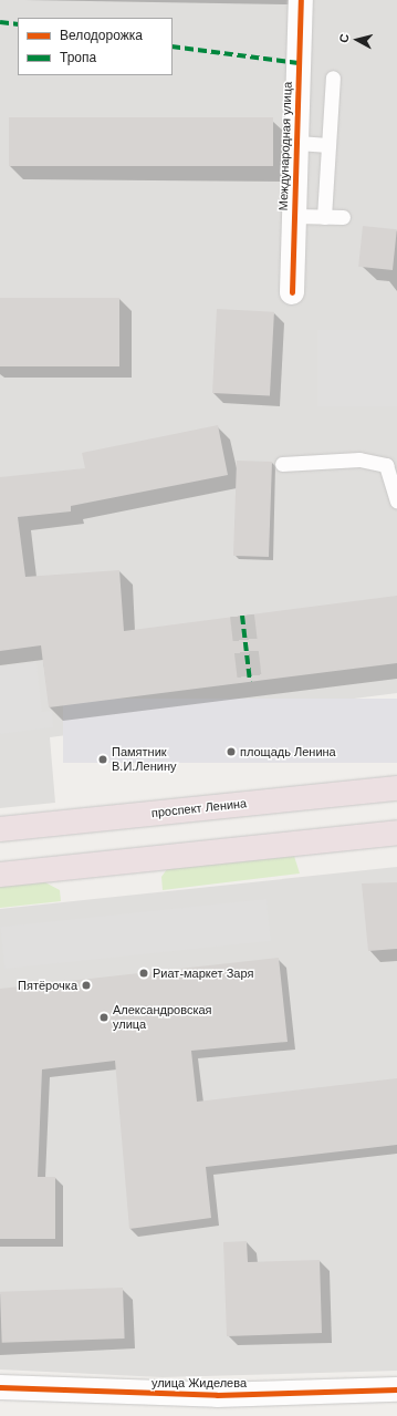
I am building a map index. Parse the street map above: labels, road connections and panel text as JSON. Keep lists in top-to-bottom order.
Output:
{
  "streets": {
    "highway": ["проспект Ленина"],
    "street": ["Международная улица", "улица Жиделева"]
  },
  "places": [
    "площадь Ленина",
    "Памятник В.И.Ленину",
    "Риат-маркет Заря",
    "Пятёрочка",
    "Александровская улица"
  ],
  "legend": ["Велодорожка", "Тропа"],
  "north": "left"
}
